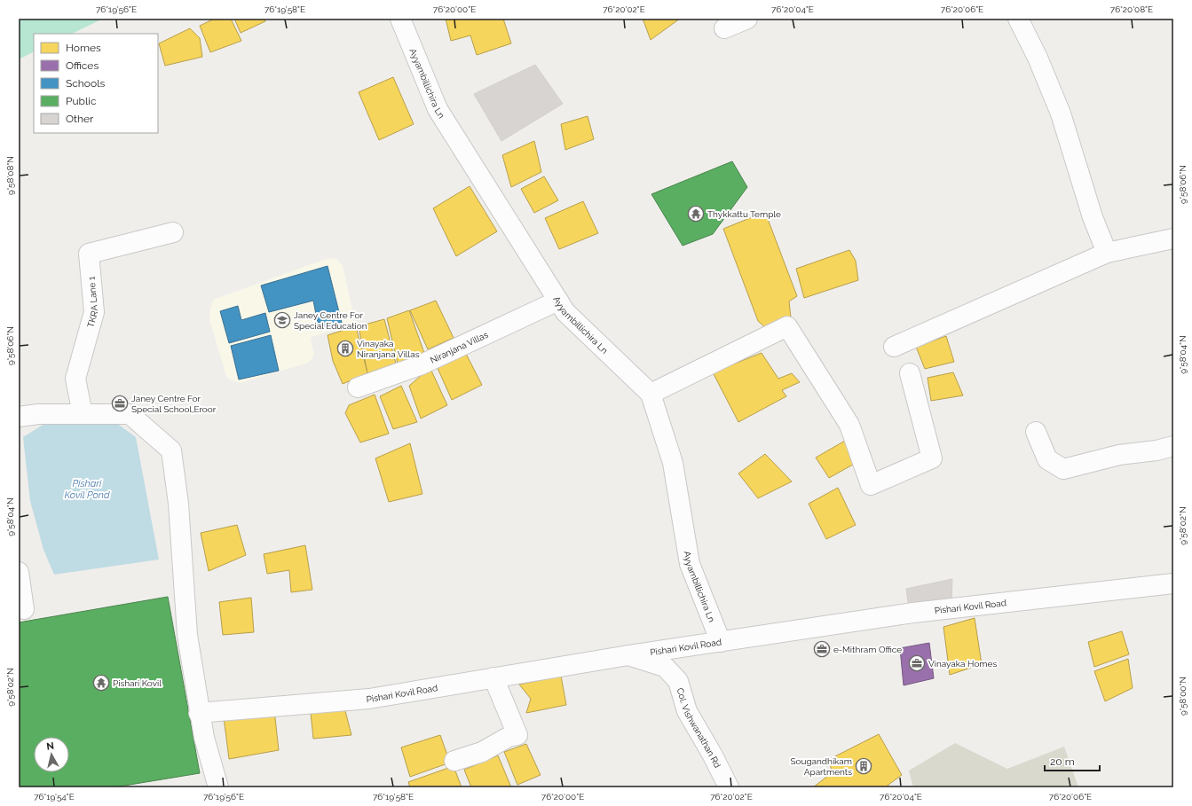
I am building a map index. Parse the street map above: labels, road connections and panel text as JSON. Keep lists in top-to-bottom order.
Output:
{
  "streets": {
    "street": [
      "Ayyambillichira Ln",
      "TKRA Lane 1",
      "Niranjana Villas",
      "Pishari Kovil Road",
      "Col. Vishwanathan Rd"
    ]
  },
  "crossings": [
    ["Ayyambillichira Ln", "Niranjana Villas"],
    ["Ayyambillichira Ln", "Pishari Kovil Road"],
    ["Pishari Kovil Road", "Col. Vishwanathan Rd"]
  ],
  "water": ["Pishari Kovil Pond"],
  "places": {
    "temple": ["Thykkattu Temple", "Pishari Kovil"],
    "school or university": ["Janey Centre For Special Education"],
    "building": ["Vinayaka Niranjana Villas", "Sougandhikam Apartments"],
    "office": ["Janey Centre For Special School,Eroor", "e-Mithram Office", "Vinayaka Homes"]
  },
  "legend": [
    "Homes",
    "Offices",
    "Schools",
    "Public",
    "Other"
  ],
  "scale_bar": "20 m",
  "north": "top",
  "coordinates": [
    "76°19'56\"E",
    "76°19'58\"E",
    "76°20'00\"E",
    "76°20'02\"E",
    "76°20'04\"E",
    "76°20'06\"E",
    "76°20'08\"E",
    "9°58'08\"N",
    "9°58'06\"N",
    "9°58'04\"N",
    "9°58'02\"N",
    "9°58'00\"N",
    "76°19'54\"E"
  ]
}
